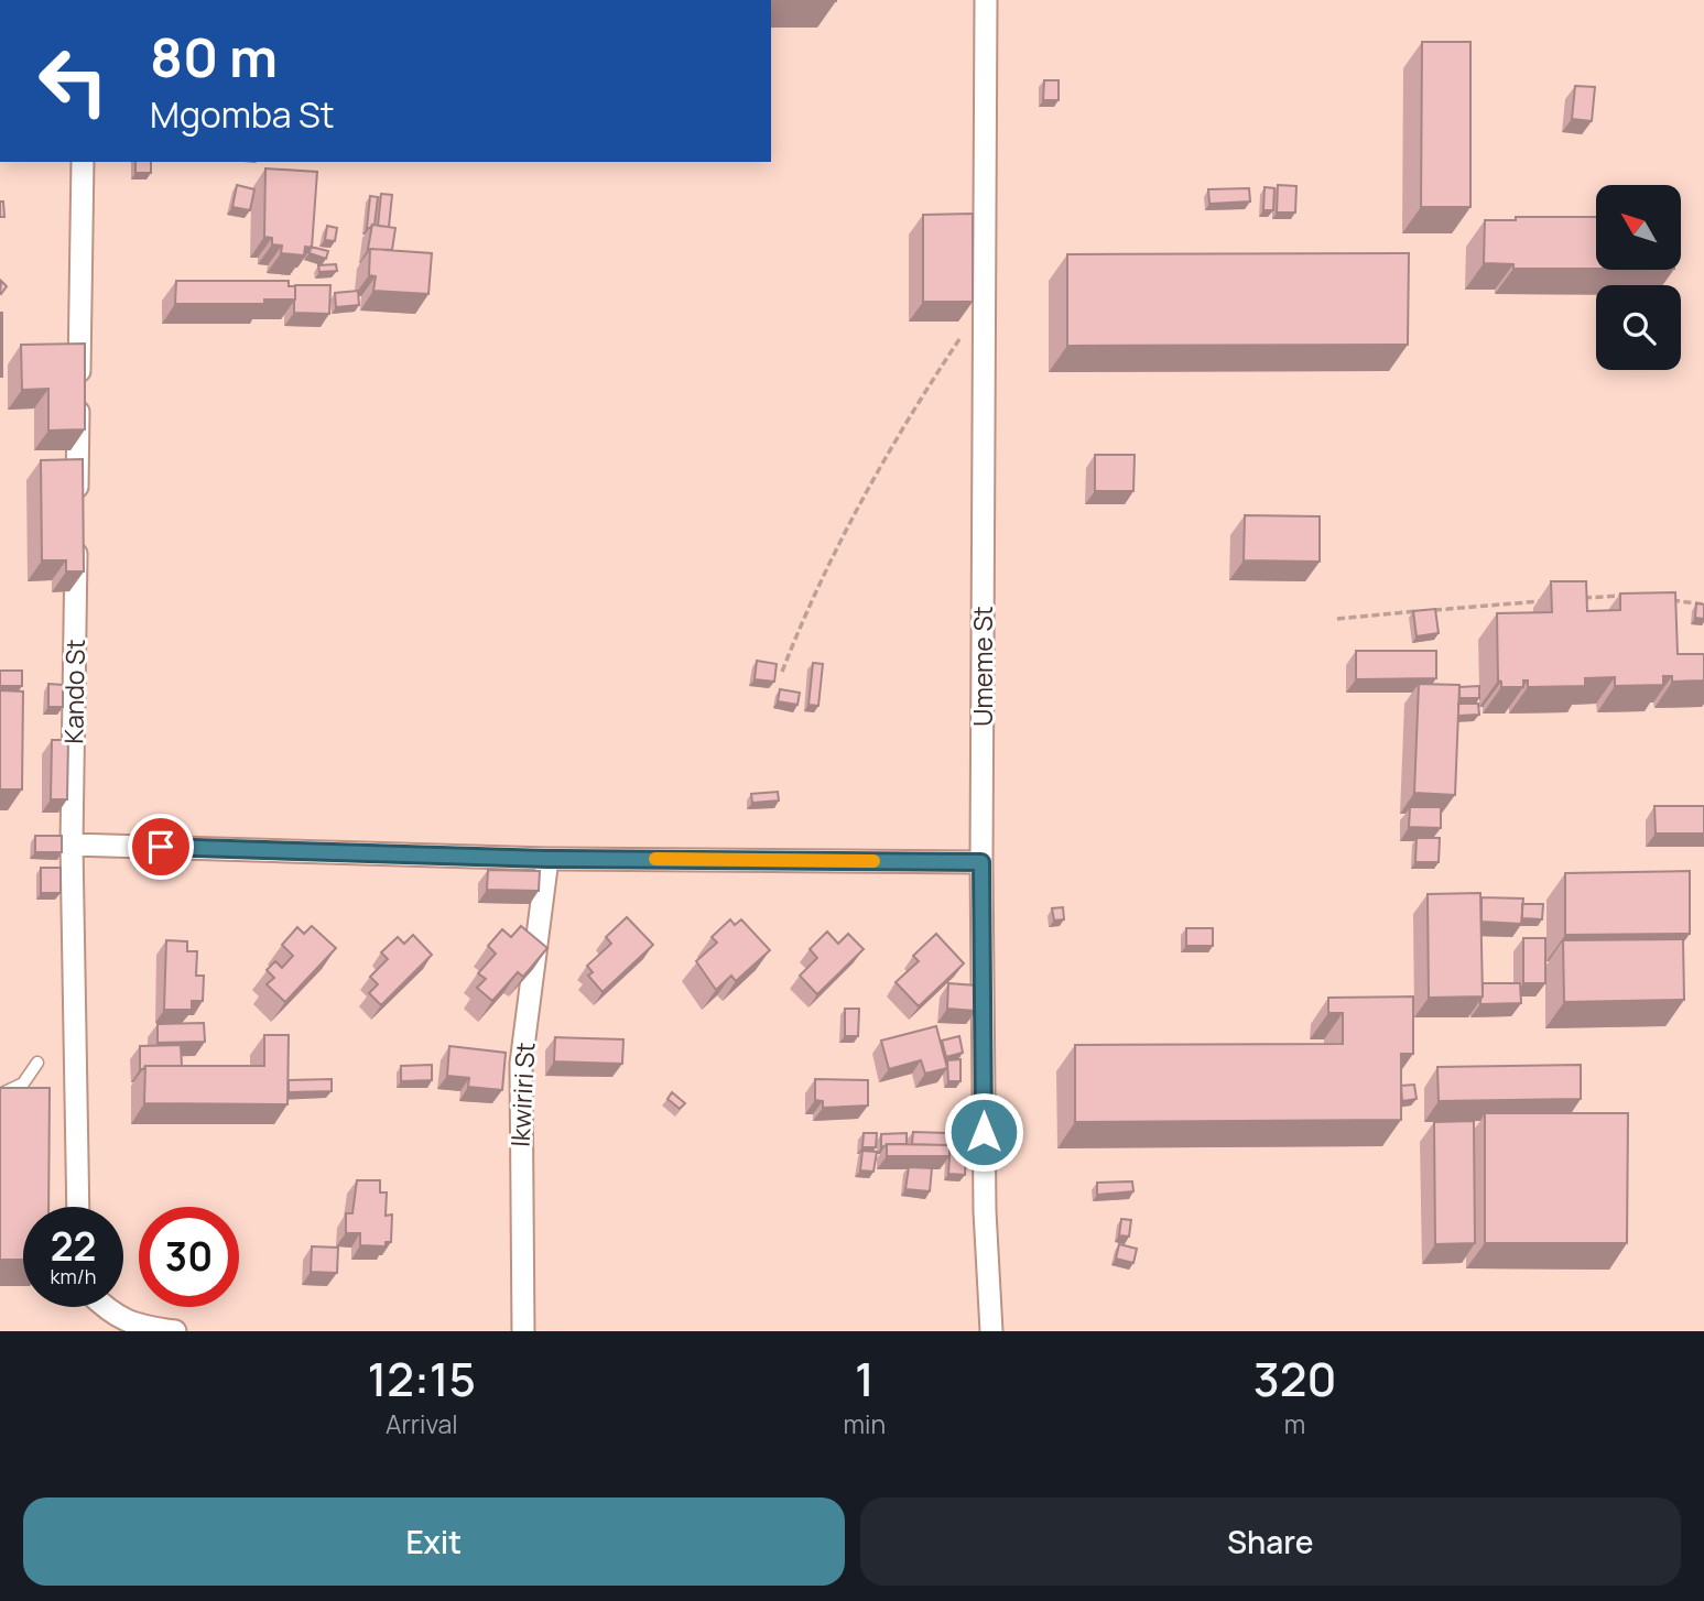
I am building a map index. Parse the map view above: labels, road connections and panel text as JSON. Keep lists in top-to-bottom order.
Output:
{
  "streets": {
    "street": ["Umeme St", "Kando St", "Ikwiriri St"]
  },
  "north": "top left",
  "page": {
    "turn": ["80 m", "Mgomba St"],
    "speed": "22 km/h",
    "limit": "30",
    "eta": [
      "12:15",
      "Arrival",
      "1",
      "min",
      "320",
      "m"
    ],
    "buttons": ["Exit", "Share"]
  }
}
